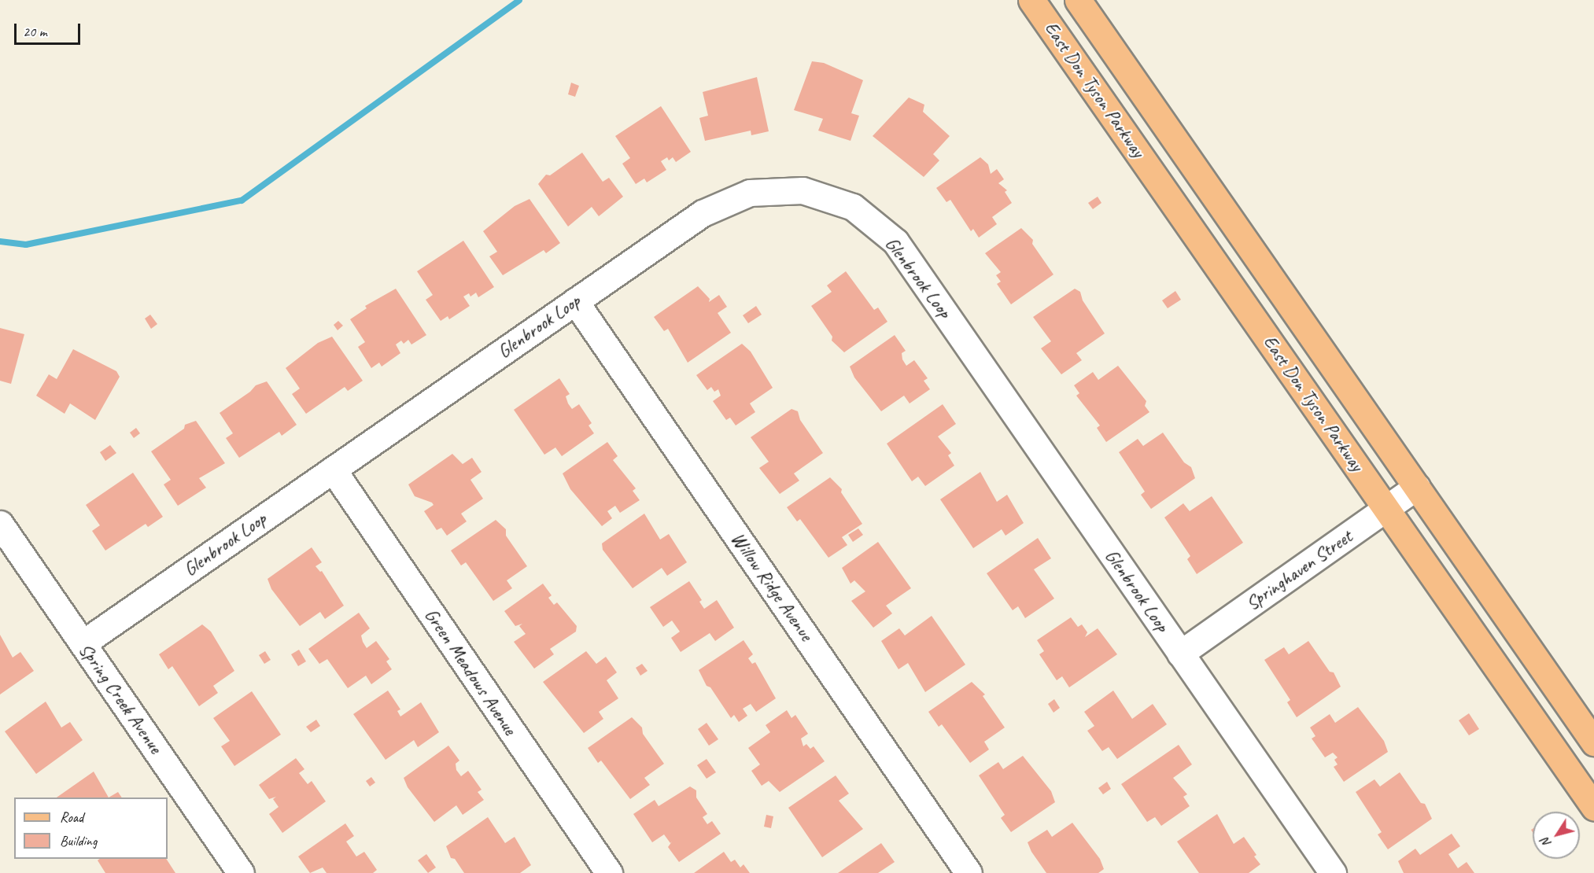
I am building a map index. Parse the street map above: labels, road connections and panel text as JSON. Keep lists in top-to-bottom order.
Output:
{
  "streets": {
    "main road": ["East Don Tyson Parkway"],
    "street": [
      "Glenbrook Loop",
      "Springhaven Street",
      "Willow Ridge Avenue",
      "Green Meadows Avenue",
      "Spring Creek Avenue"
    ]
  },
  "crossings": [
    ["East Don Tyson Parkway", "Springhaven Street"],
    ["Glenbrook Loop", "Springhaven Street"],
    ["Glenbrook Loop", "Willow Ridge Avenue"],
    ["Glenbrook Loop", "Green Meadows Avenue"],
    ["Glenbrook Loop", "Spring Creek Avenue"]
  ],
  "legend": ["Road", "Building"],
  "scale_bar": "20 m",
  "north": "bottom left"
}
